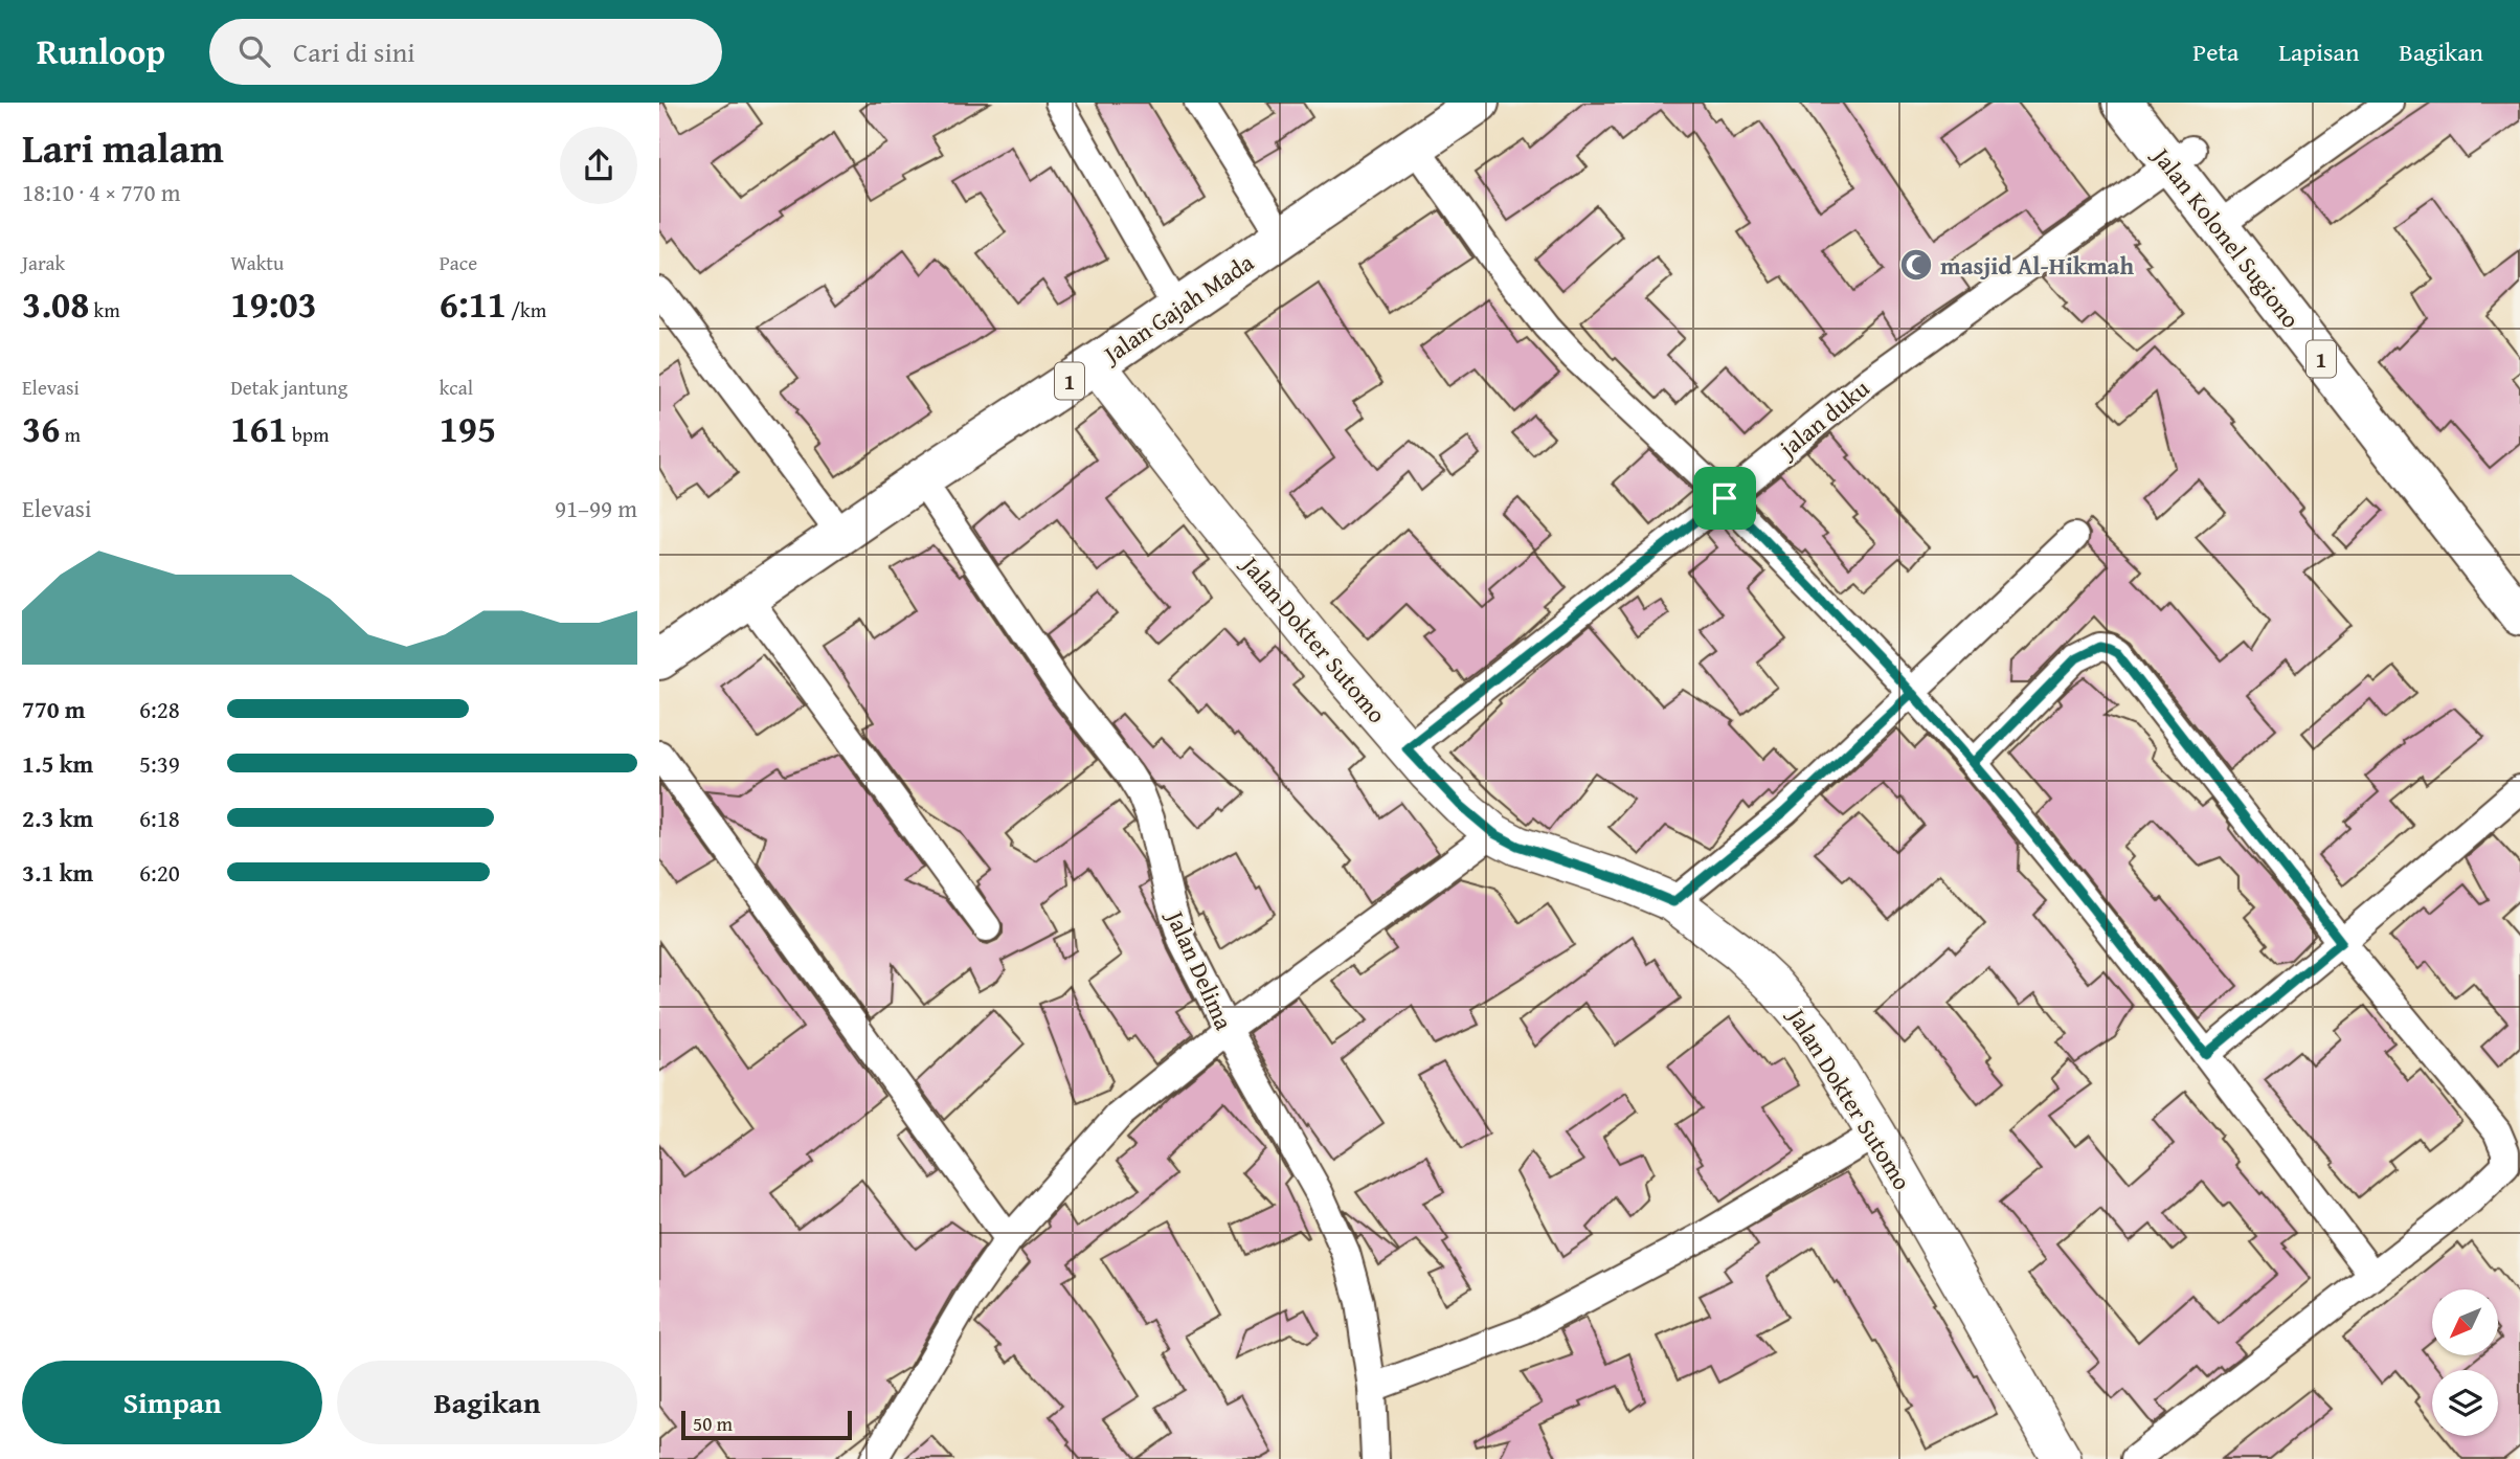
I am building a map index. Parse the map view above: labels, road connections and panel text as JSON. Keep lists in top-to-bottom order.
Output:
{
  "streets": {
    "highway": ["Jalan Kolonel Sugiono", "Jalan Gajah Mada", "1"],
    "main road": ["Jalan Dokter Sutomo"],
    "street": ["jalan duku", "Jalan Delima"]
  },
  "crossings": [
    ["Jalan Kolonel Sugiono", "1"],
    ["Jalan Kolonel Sugiono", "jalan duku"],
    ["Jalan Gajah Mada", "Jalan Dokter Sutomo"],
    ["Jalan Gajah Mada", "Jalan Delima"],
    ["1", "jalan duku"],
    ["jalan duku", "Jalan Dokter Sutomo"]
  ],
  "places": {
    "mosque": ["masjid Al-Hikmah"]
  },
  "scale_bar": "50 m",
  "north": "bottom left",
  "page": {
    "header": "Runloop",
    "search": "Cari di sini",
    "nav": ["Peta", "Lapisan", "Bagikan"],
    "heading": ["Lari malam", "18:10 · 4 × 770 m"],
    "stats": [
      ["Jarak", "3.08 km"],
      ["Waktu", "19:03"],
      ["Pace", "6:11 /km"],
      ["Elevasi", "36 m"],
      ["Detak jantung", "161 bpm"],
      ["kcal", "195"]
    ],
    "chart": ["Elevasi", "91–99 m"],
    "list": [
      {
        "name": "770 m",
        "note": "6:28"
      },
      {
        "name": "1.5 km",
        "note": "5:39"
      },
      {
        "name": "2.3 km",
        "note": "6:18"
      },
      {
        "name": "3.1 km",
        "note": "6:20"
      }
    ],
    "buttons": ["Simpan", "Bagikan"],
    "scale": "50 m"
  }
}
